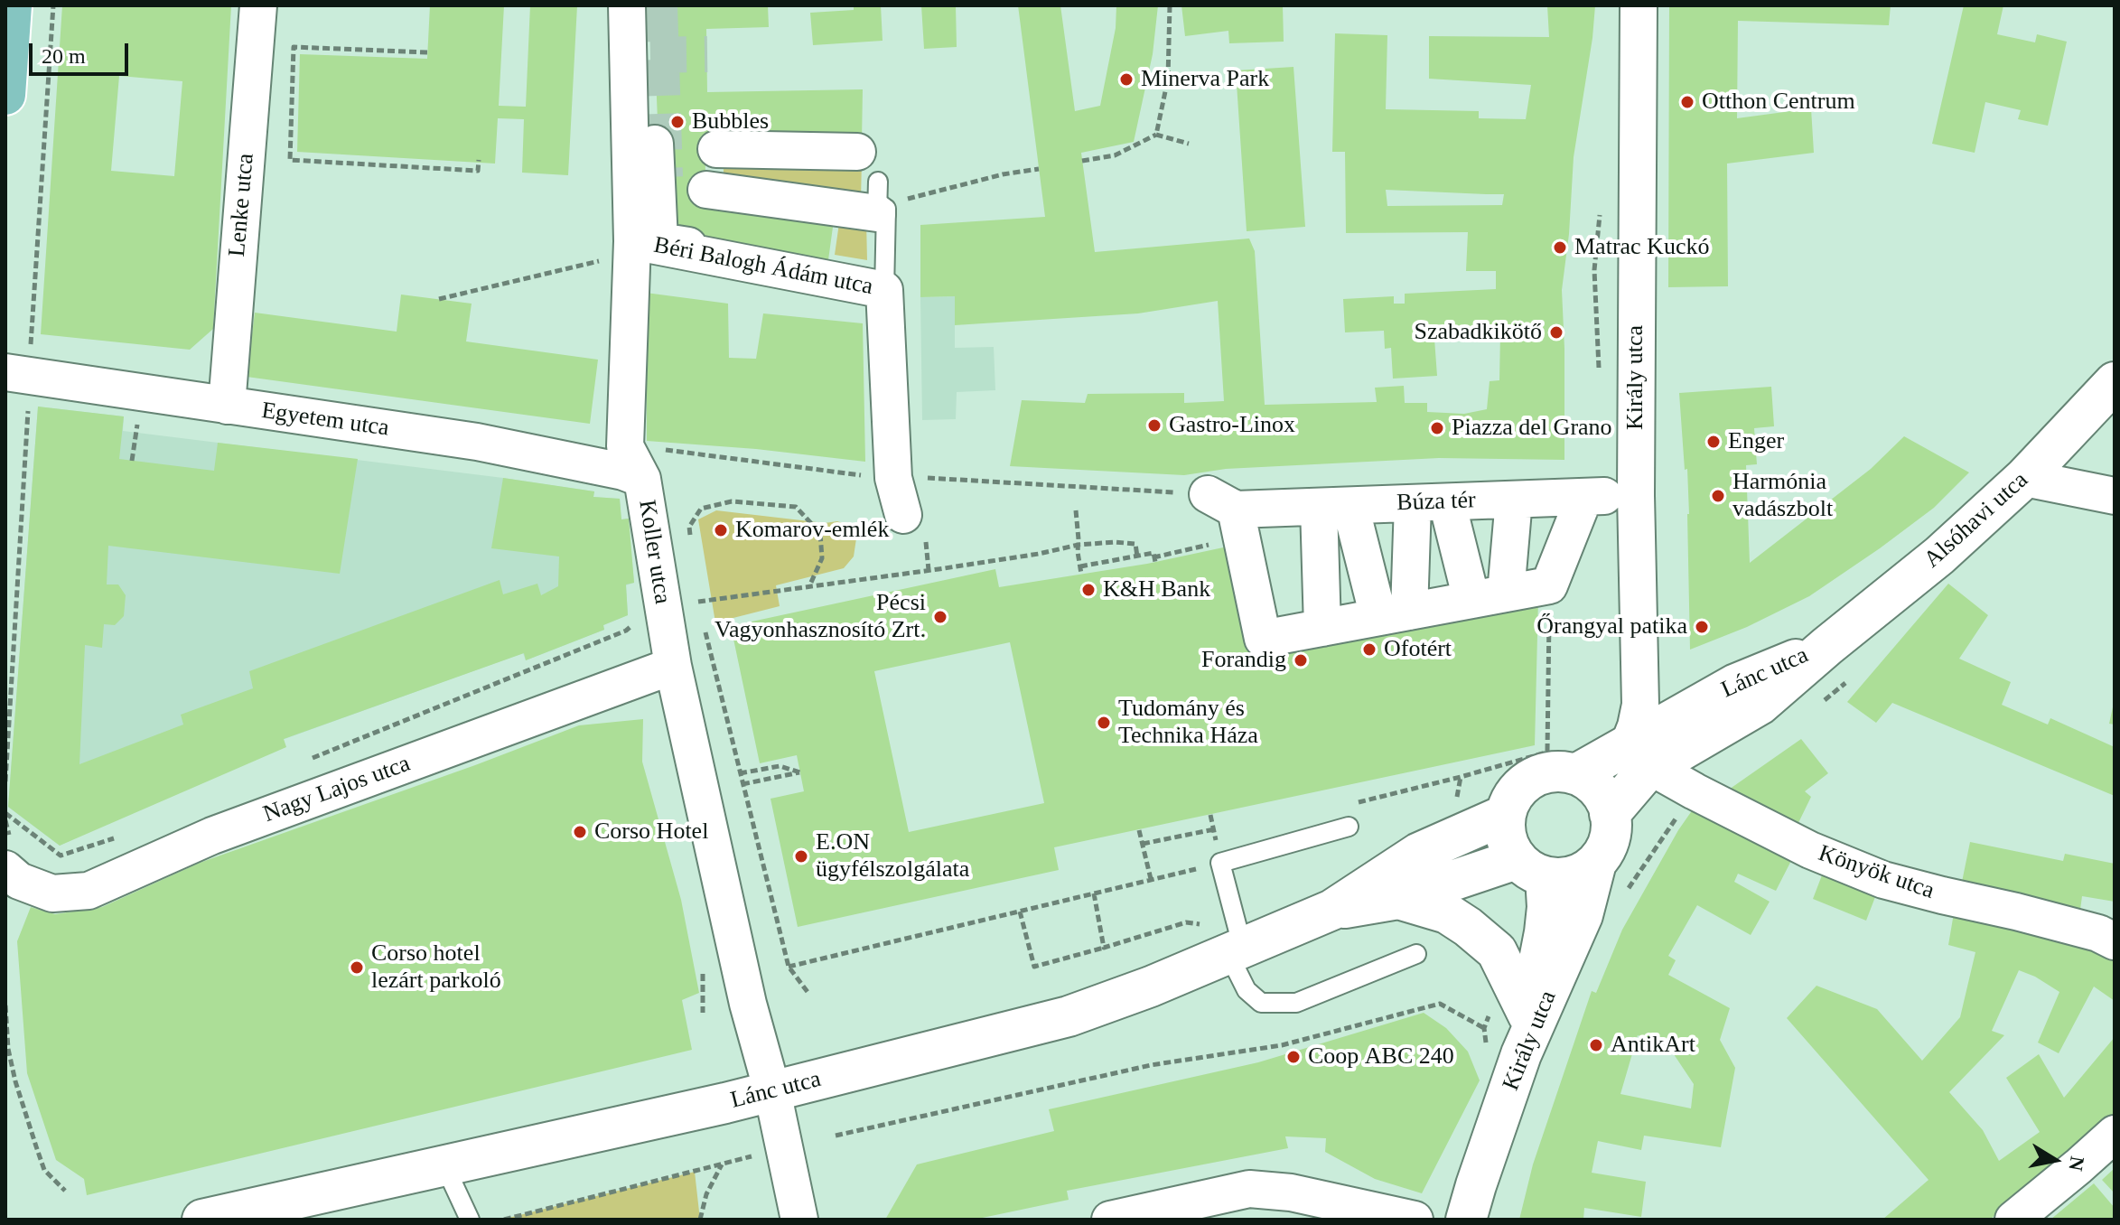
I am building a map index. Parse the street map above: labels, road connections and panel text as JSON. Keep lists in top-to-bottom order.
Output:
{
  "streets": {
    "street": [
      "Lenke utca",
      "Béri Balogh Ádám utca",
      "Király utca",
      "Egyetem utca",
      "Búza tér",
      "Alsóhavi utca",
      "Koller utca",
      "Lánc utca",
      "Nagy Lajos utca",
      "Könyök utca"
    ]
  },
  "crossings": [
    ["Lenke utca", "Egyetem utca"],
    ["Béri Balogh Ádám utca", "Koller utca"],
    ["Király utca", "Búza tér"],
    ["Király utca", "Lánc utca"],
    ["Király utca", "Könyök utca"],
    ["Egyetem utca", "Koller utca"],
    ["Alsóhavi utca", "Lánc utca"],
    ["Koller utca", "Lánc utca"],
    ["Koller utca", "Nagy Lajos utca"],
    ["Lánc utca", "Könyök utca"]
  ],
  "places": [
    "Minerva Park",
    "Otthon Centrum",
    "Bubbles",
    "Matrac Kuckó",
    "Szabadkikötő",
    "Gastro-Linox",
    "Piazza del Grano",
    "Enger",
    "Harmónia vadászbolt",
    "Komarov-emlék",
    "K&H Bank",
    "Pécsi Vagyonhasznosító Zrt.",
    "Őrangyal patika",
    "Ofotért",
    "Forandig",
    "Tudomány és Technika Háza",
    "Corso Hotel",
    "E.ON ügyfélszolgálata",
    "Corso hotel lezárt parkoló",
    "AntikArt",
    "Coop ABC 240"
  ],
  "scale_bar": "20 m",
  "north": "right"
}
